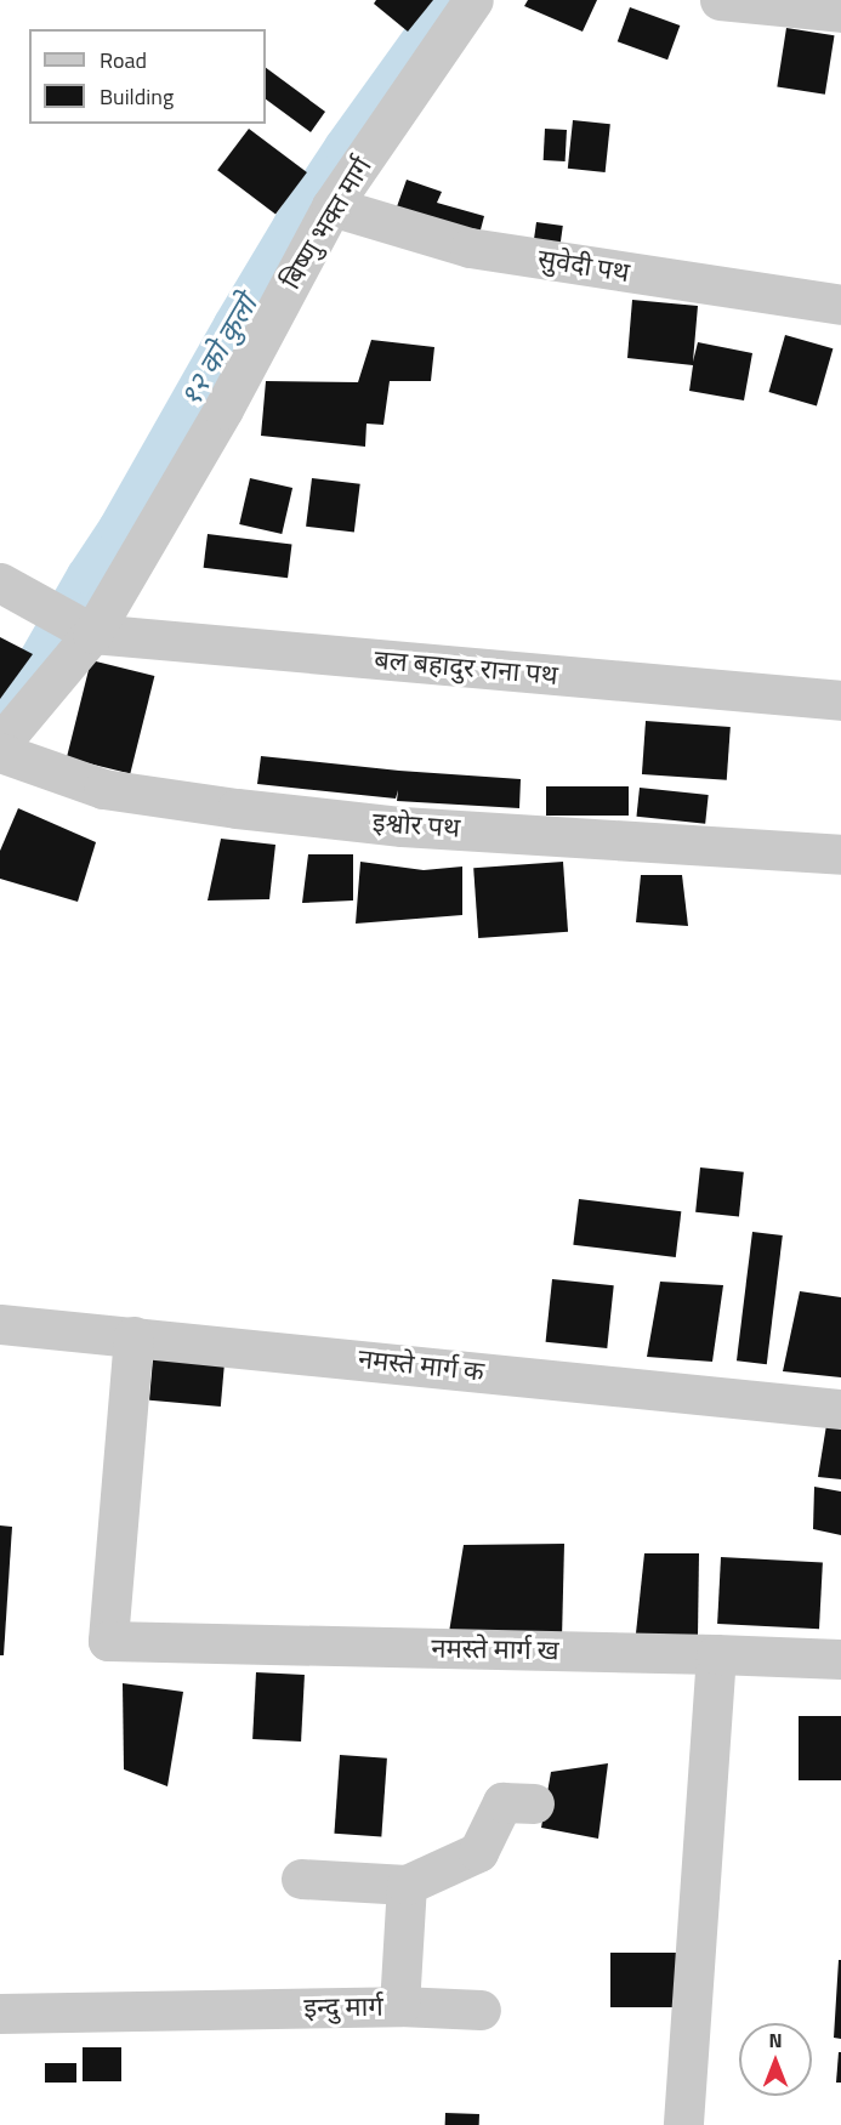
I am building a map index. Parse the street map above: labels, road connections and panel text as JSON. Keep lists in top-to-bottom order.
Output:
{
  "streets": {
    "street": [
      "बिष्णु भक्त मार्ग",
      "सुवेदी पथ",
      "बल बहादुर राना पथ",
      "इश्वोर पथ",
      "नमस्ते मार्ग क",
      "नमस्ते मार्ग ख",
      "इन्दु मार्ग"
    ]
  },
  "crossings": [
    ["बिष्णु भक्त मार्ग", "सुवेदी पथ"],
    ["बिष्णु भक्त मार्ग", "बल बहादुर राना पथ"],
    ["नमस्ते मार्ग क", "नमस्ते मार्ग ख"]
  ],
  "water": ["१२ को कुलो"],
  "legend": ["Road", "Building"],
  "north": "top"
}
